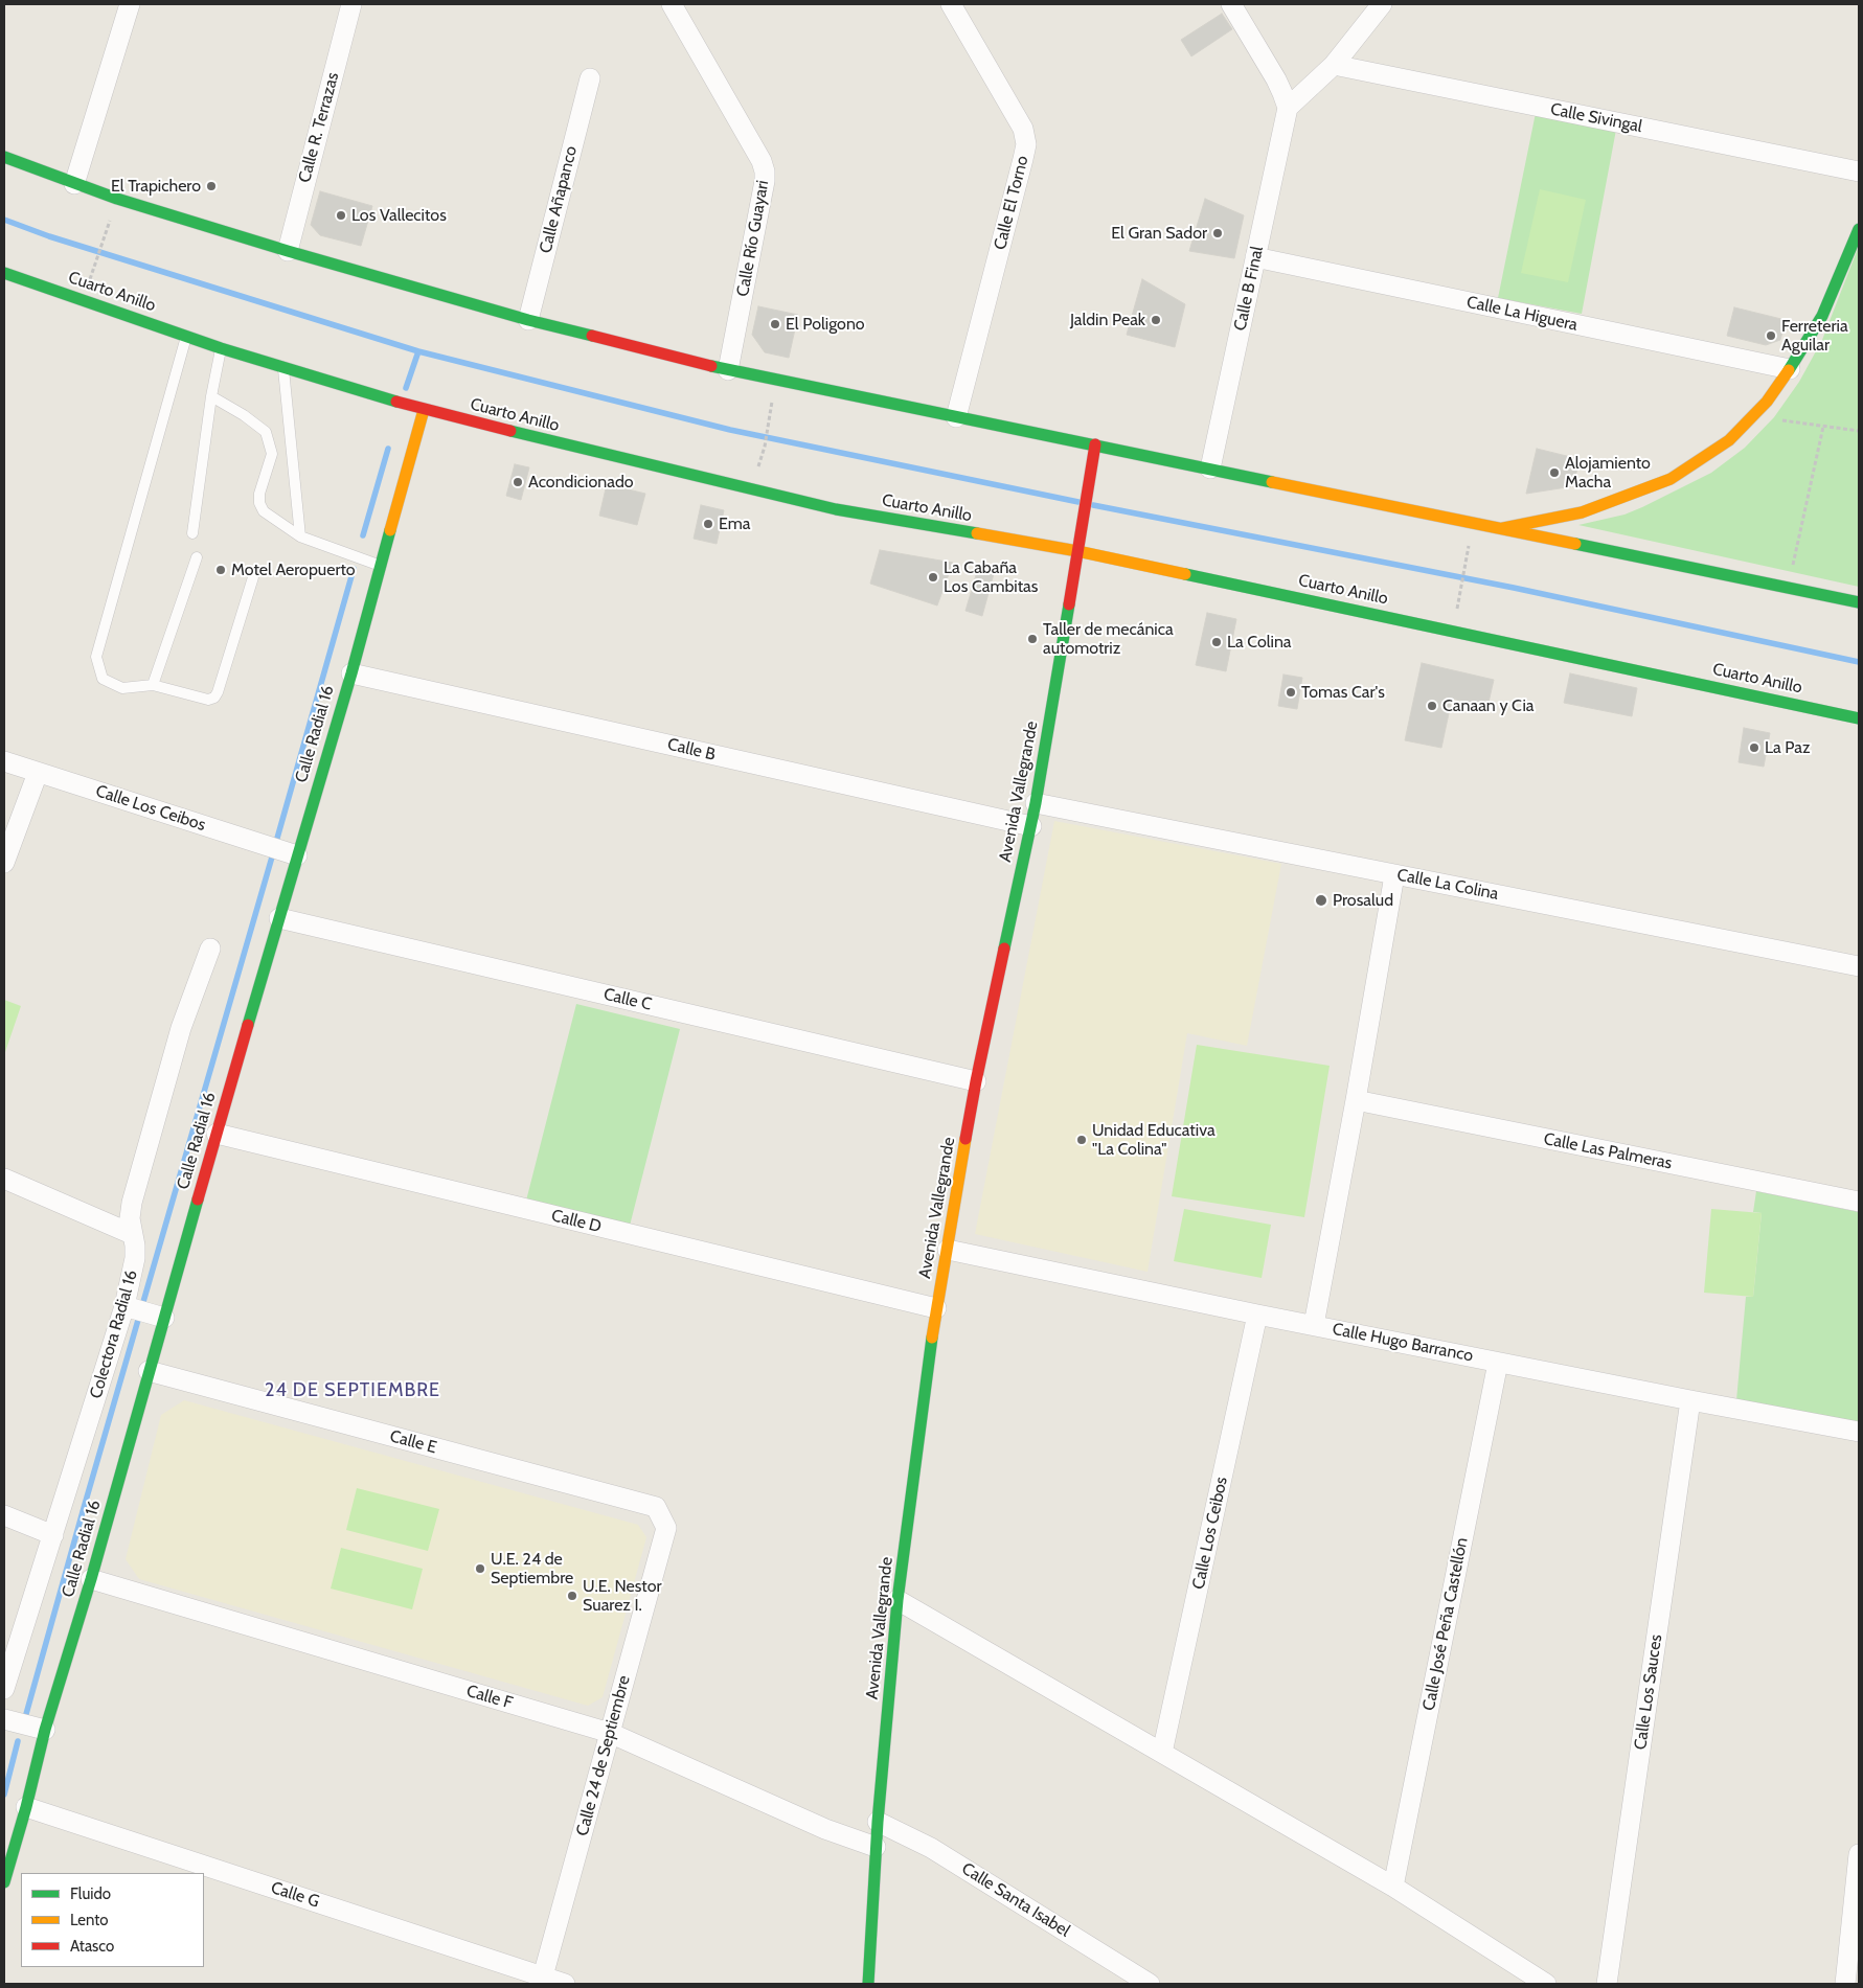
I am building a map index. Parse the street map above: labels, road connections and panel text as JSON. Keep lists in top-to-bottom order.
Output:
{
  "streets": {
    "main road": ["Cuarto Anillo", "Calle Radial 16", "Avenida Vallegrande"],
    "street": [
      "Calle Sivingal",
      "Calle R. Terrazas",
      "Calle Añapanco",
      "Calle El Torno",
      "Calle Río Guayari",
      "Calle B Final",
      "Calle La Higuera",
      "Calle B",
      "Calle Los Ceibos",
      "Calle La Colina",
      "Calle C",
      "Calle Las Palmeras",
      "Calle D",
      "Colectora Radial 16",
      "Calle Hugo Barranco",
      "Calle E",
      "Calle José Peña Castellón",
      "Calle Los Sauces",
      "Calle F",
      "Calle 24 de Septiembre",
      "Calle G",
      "Calle Santa Isabel"
    ]
  },
  "crossings": [
    ["Calle B Final", "Calle La Higuera"],
    ["Cuarto Anillo", "Calle Radial 16"],
    ["Cuarto Anillo", "Avenida Vallegrande"],
    ["Calle Radial 16", "Calle B"],
    ["Calle Radial 16", "Calle Los Ceibos"],
    ["Calle Radial 16", "Calle C"],
    ["Calle Radial 16", "Calle D"],
    ["Calle Radial 16", "Colectora Radial 16"],
    ["Calle Radial 16", "Calle E"],
    ["Calle Radial 16", "Calle F"],
    ["Calle Radial 16", "Calle G"],
    ["Calle B", "Avenida Vallegrande"],
    ["Avenida Vallegrande", "Calle La Colina"],
    ["Avenida Vallegrande", "Calle C"],
    ["Avenida Vallegrande", "Calle D"],
    ["Avenida Vallegrande", "Calle Hugo Barranco"],
    ["Avenida Vallegrande", "Calle F"],
    ["Avenida Vallegrande", "Calle Santa Isabel"],
    ["Calle Los Ceibos", "Calle Hugo Barranco"],
    ["Calle Hugo Barranco", "Calle José Peña Castellón"],
    ["Calle Hugo Barranco", "Calle Los Sauces"],
    ["Calle E", "Calle 24 de Septiembre"],
    ["Calle F", "Calle 24 de Septiembre"],
    ["Calle 24 de Septiembre", "Calle G"]
  ],
  "districts": ["24 DE SEPTIEMBRE"],
  "places": [
    "El Trapichero",
    "Los Vallecitos",
    "El Gran Sador",
    "Jaldin Peak",
    "El Poligono",
    "Ferreteria Aguilar",
    "Alojamiento Macha",
    "Acondicionado",
    "Ema",
    "Motel Aeropuerto",
    "La Cabaña Los Cambitas",
    "Taller de mecánica automotriz",
    "La Colina",
    "Tomas Car's",
    "Canaan y Cia",
    "La Paz",
    "Prosalud",
    "Unidad Educativa \"La Colina\"",
    "U.E. 24 de Septiembre",
    "U.E. Nestor Suarez I."
  ],
  "legend": ["Fluido", "Lento", "Atasco"]
}
